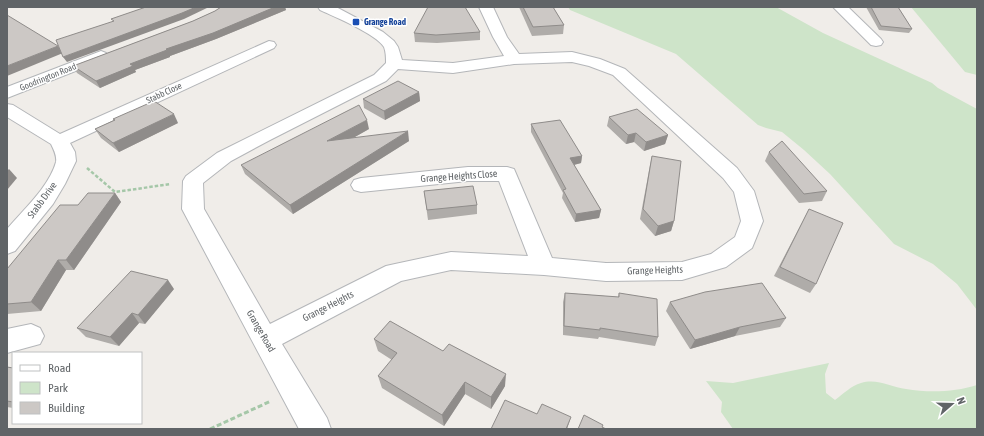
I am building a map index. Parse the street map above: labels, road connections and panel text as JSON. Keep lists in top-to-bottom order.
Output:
{
  "streets": {
    "street": [
      "Goodrington Road",
      "Stabb Close",
      "Grange Heights Close",
      "Stabb Drive",
      "Grange Heights",
      "Grange Road"
    ]
  },
  "crossings": [
    ["Stabb Close", "Stabb Drive"],
    ["Grange Heights Close", "Grange Heights"],
    ["Grange Heights", "Grange Road"]
  ],
  "places": {
    "transit": ["Grange Road"]
  },
  "legend": ["Road", "Park", "Building"],
  "north": "right"
}
